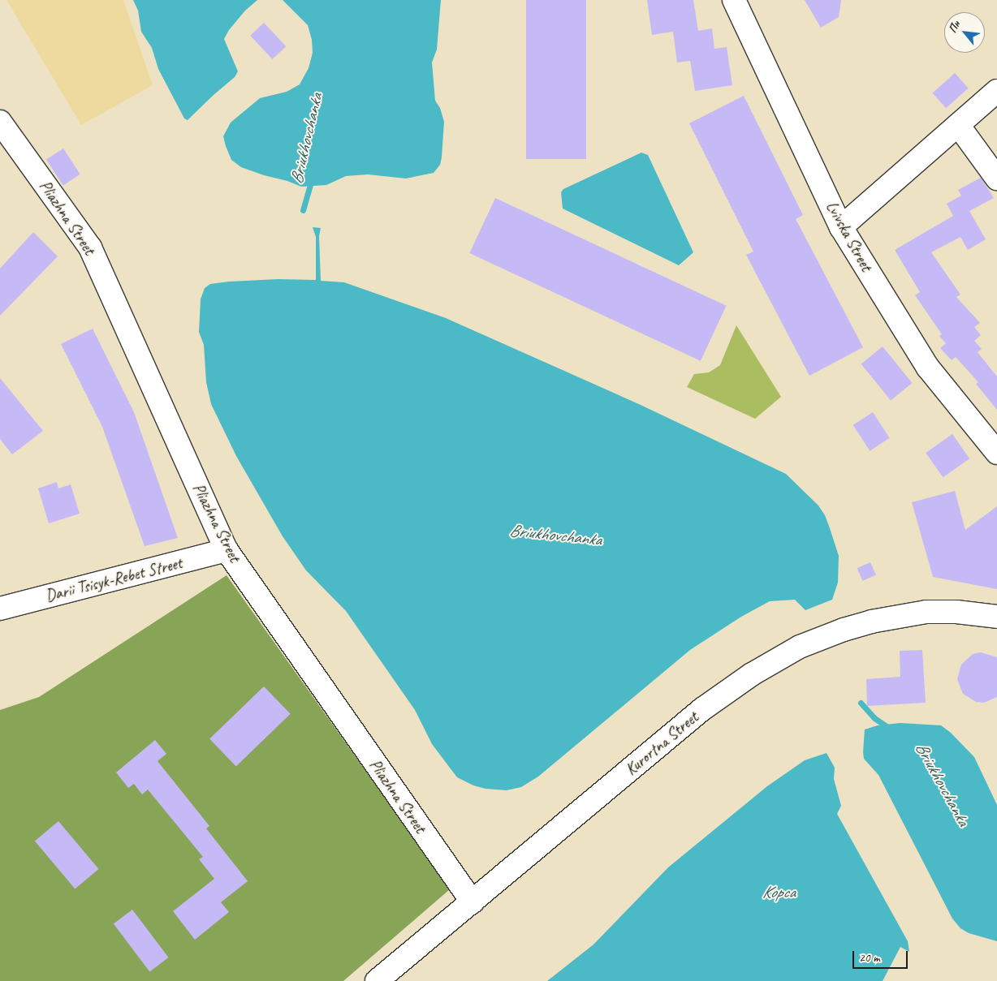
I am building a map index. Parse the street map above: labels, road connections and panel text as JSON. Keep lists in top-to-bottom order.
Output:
{
  "streets": {
    "street": [
      "Pliazhna Street",
      "Lvivska Street",
      "Darii Tsisyk-Rebet Street",
      "Kurortna Street"
    ]
  },
  "crossings": [
    ["Pliazhna Street", "Darii Tsisyk-Rebet Street"],
    ["Pliazhna Street", "Kurortna Street"]
  ],
  "water": ["Briukhovchanka", "Корса"],
  "scale_bar": "20 m",
  "north": "top left"
}
